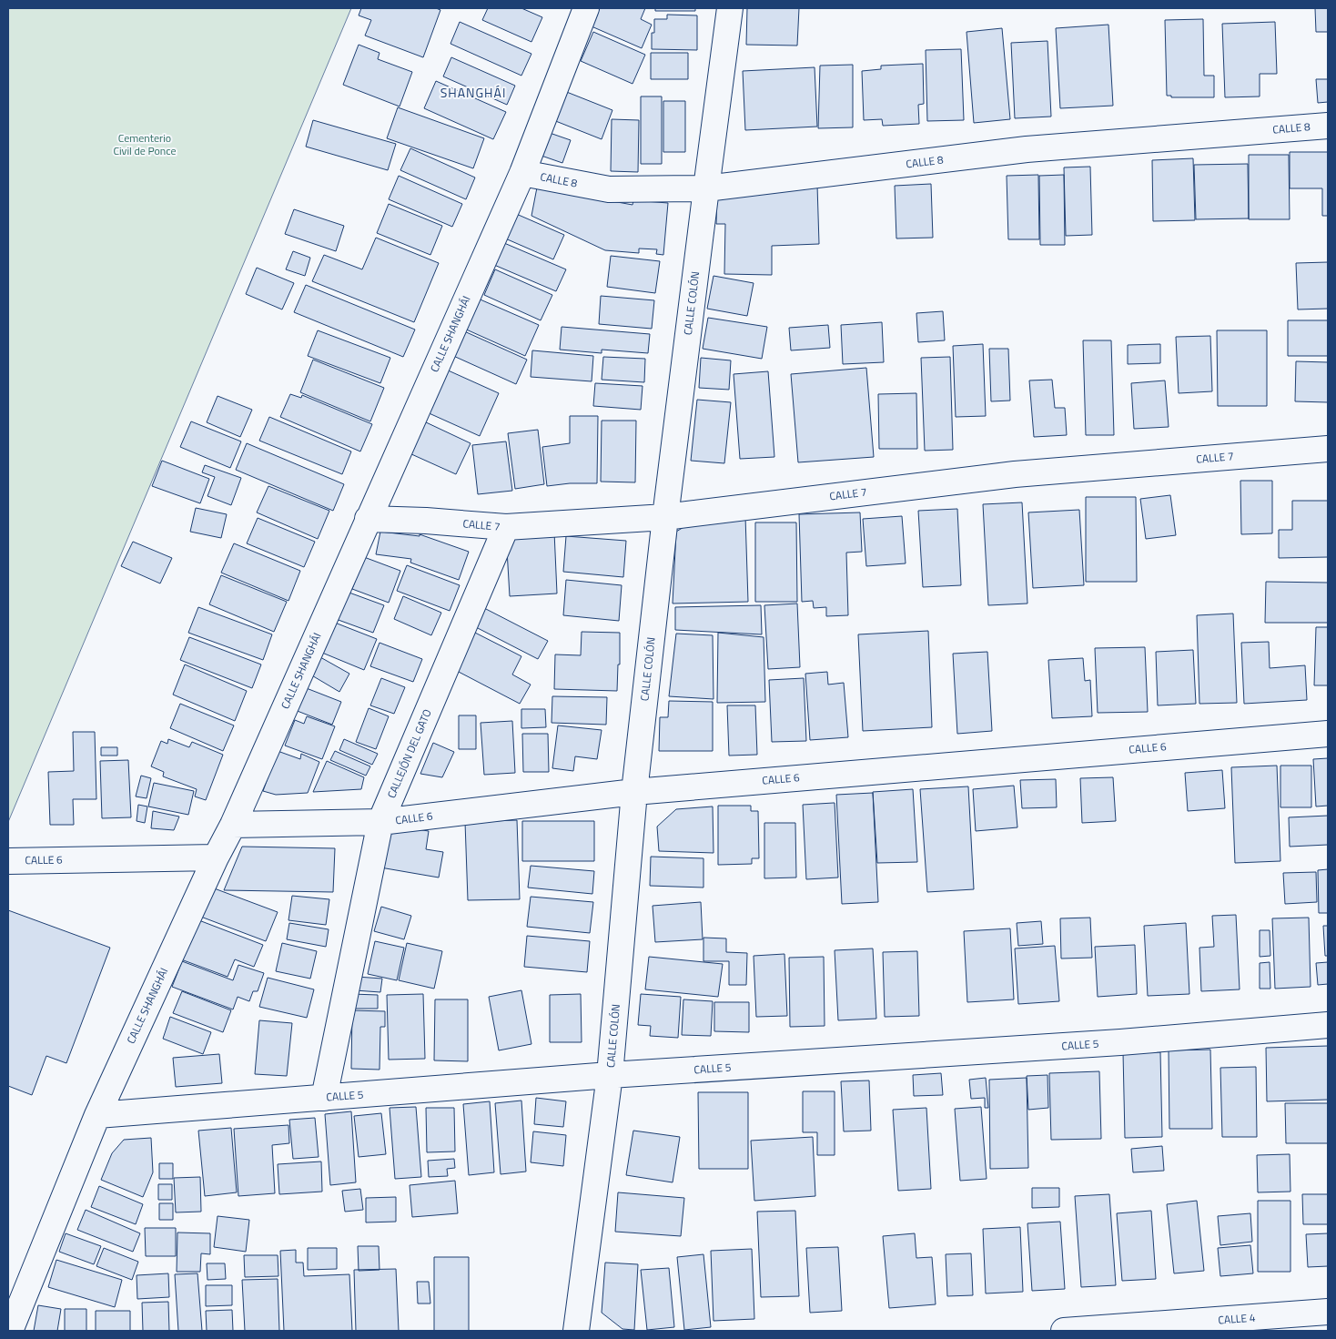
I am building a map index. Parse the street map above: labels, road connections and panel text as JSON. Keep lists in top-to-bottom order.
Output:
{
  "streets": {
    "street": [
      "CALLE 8",
      "CALLE COLÓN",
      "CALLE SHANGHÁI",
      "CALLE 7",
      "CALLE 6",
      "CALLEJÓN DEL GATO",
      "CALLE 5",
      "CALLE 4"
    ]
  },
  "crossings": [
    ["CALLE 8", "CALLE COLÓN"],
    ["CALLE 8", "CALLE SHANGHÁI"],
    ["CALLE COLÓN", "CALLE 7"],
    ["CALLE COLÓN", "CALLE 6"],
    ["CALLE COLÓN", "CALLE 5"],
    ["CALLE SHANGHÁI", "CALLE 7"],
    ["CALLE SHANGHÁI", "CALLE 6"],
    ["CALLE SHANGHÁI", "CALLE 5"],
    ["CALLE 7", "CALLEJÓN DEL GATO"],
    ["CALLE 6", "CALLEJÓN DEL GATO"],
    ["CALLEJÓN DEL GATO", "CALLE 5"]
  ],
  "districts": ["SHANGHÁI"],
  "parks": ["Cementerio Civil de Ponce"]
}
